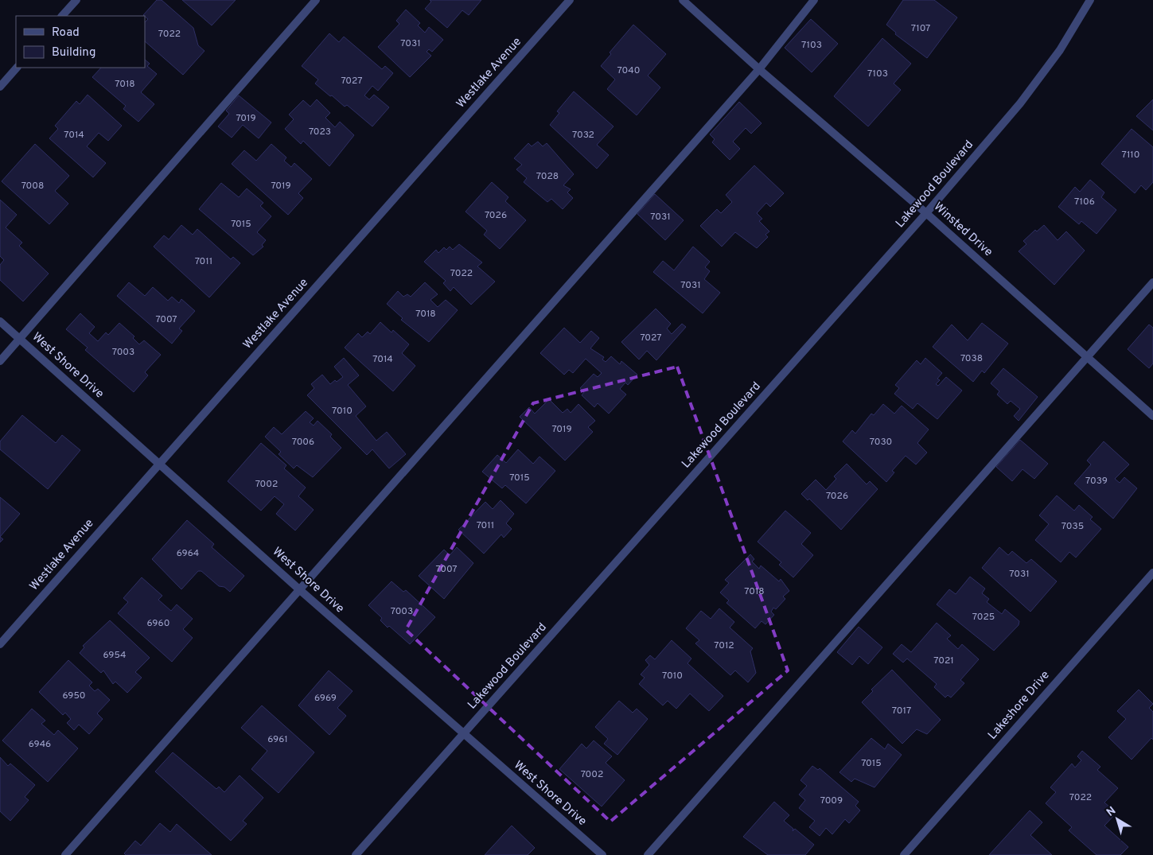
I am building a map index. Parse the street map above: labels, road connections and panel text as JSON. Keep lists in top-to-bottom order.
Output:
{
  "streets": {
    "street": [
      "Westlake Avenue",
      "Lakewood Boulevard",
      "Winsted Drive",
      "West Shore Drive",
      "Lakeshore Drive"
    ]
  },
  "crossings": [
    ["Westlake Avenue", "West Shore Drive"],
    ["Lakewood Boulevard", "Winsted Drive"],
    ["Lakewood Boulevard", "West Shore Drive"]
  ],
  "house_numbers": [
    "7107",
    "7022",
    "7031",
    "7103",
    "7040",
    "7103",
    "7027",
    "7018",
    "7019",
    "7023",
    "7014",
    "7032",
    "7110",
    "7028",
    "7008",
    "7019",
    "7106",
    "7026",
    "7031",
    "7015",
    "7011",
    "7022",
    "7031",
    "7018",
    "7007",
    "7027",
    "7003",
    "7038",
    "7014",
    "7010",
    "7019",
    "7006",
    "7030",
    "7015",
    "7039",
    "7002",
    "7026",
    "7011",
    "7035",
    "6964",
    "7007",
    "7031",
    "7018",
    "7003",
    "7025",
    "6960",
    "7012",
    "6954",
    "7021",
    "7010",
    "6950",
    "6969",
    "7017",
    "6961",
    "6946",
    "7015",
    "7002",
    "7022",
    "7009"
  ],
  "legend": ["Road", "Building"],
  "north": "top left"
}
